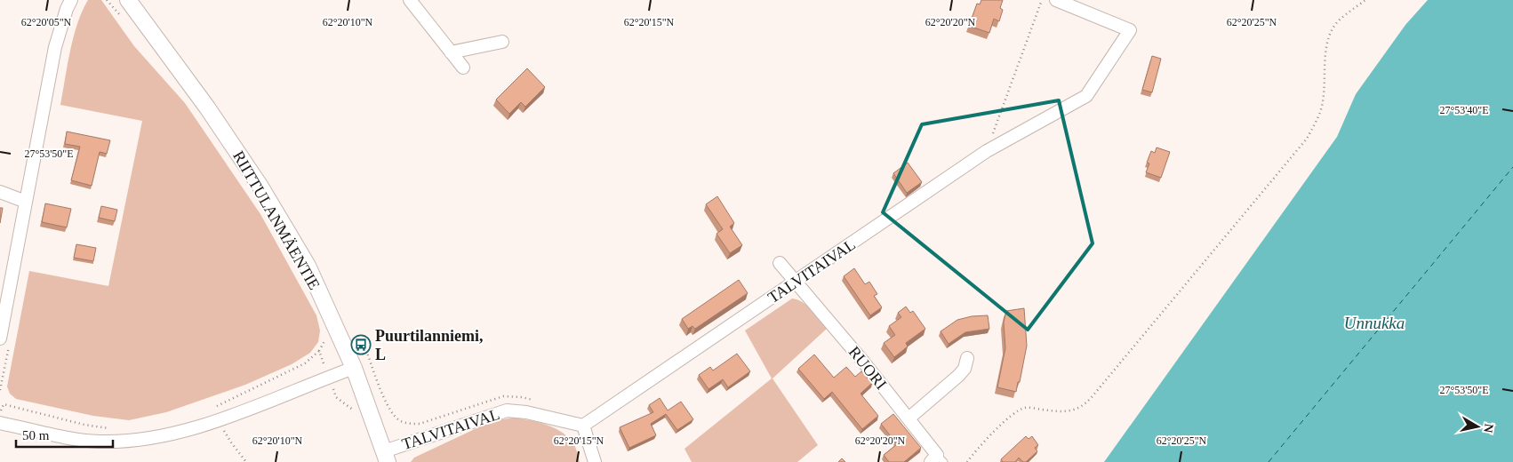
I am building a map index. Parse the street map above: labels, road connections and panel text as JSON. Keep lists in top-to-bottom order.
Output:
{
  "streets": {
    "street": ["RIITTULANMÄENTIE", "TALVITAIVAL", "RUORI"]
  },
  "crossings": [
    ["RIITTULANMÄENTIE", "TALVITAIVAL"],
    ["TALVITAIVAL", "RUORI"]
  ],
  "water": ["Unnukka"],
  "places": {
    "bus stop": ["Puurtilanniemi, L"]
  },
  "scale_bar": "50 m",
  "north": "right",
  "coordinates": [
    "62°20'20\"N",
    "62°20'05\"N",
    "62°20'10\"N",
    "62°20'15\"N",
    "62°20'25\"N",
    "27°53'40\"E",
    "27°53'50\"E"
  ]
}
